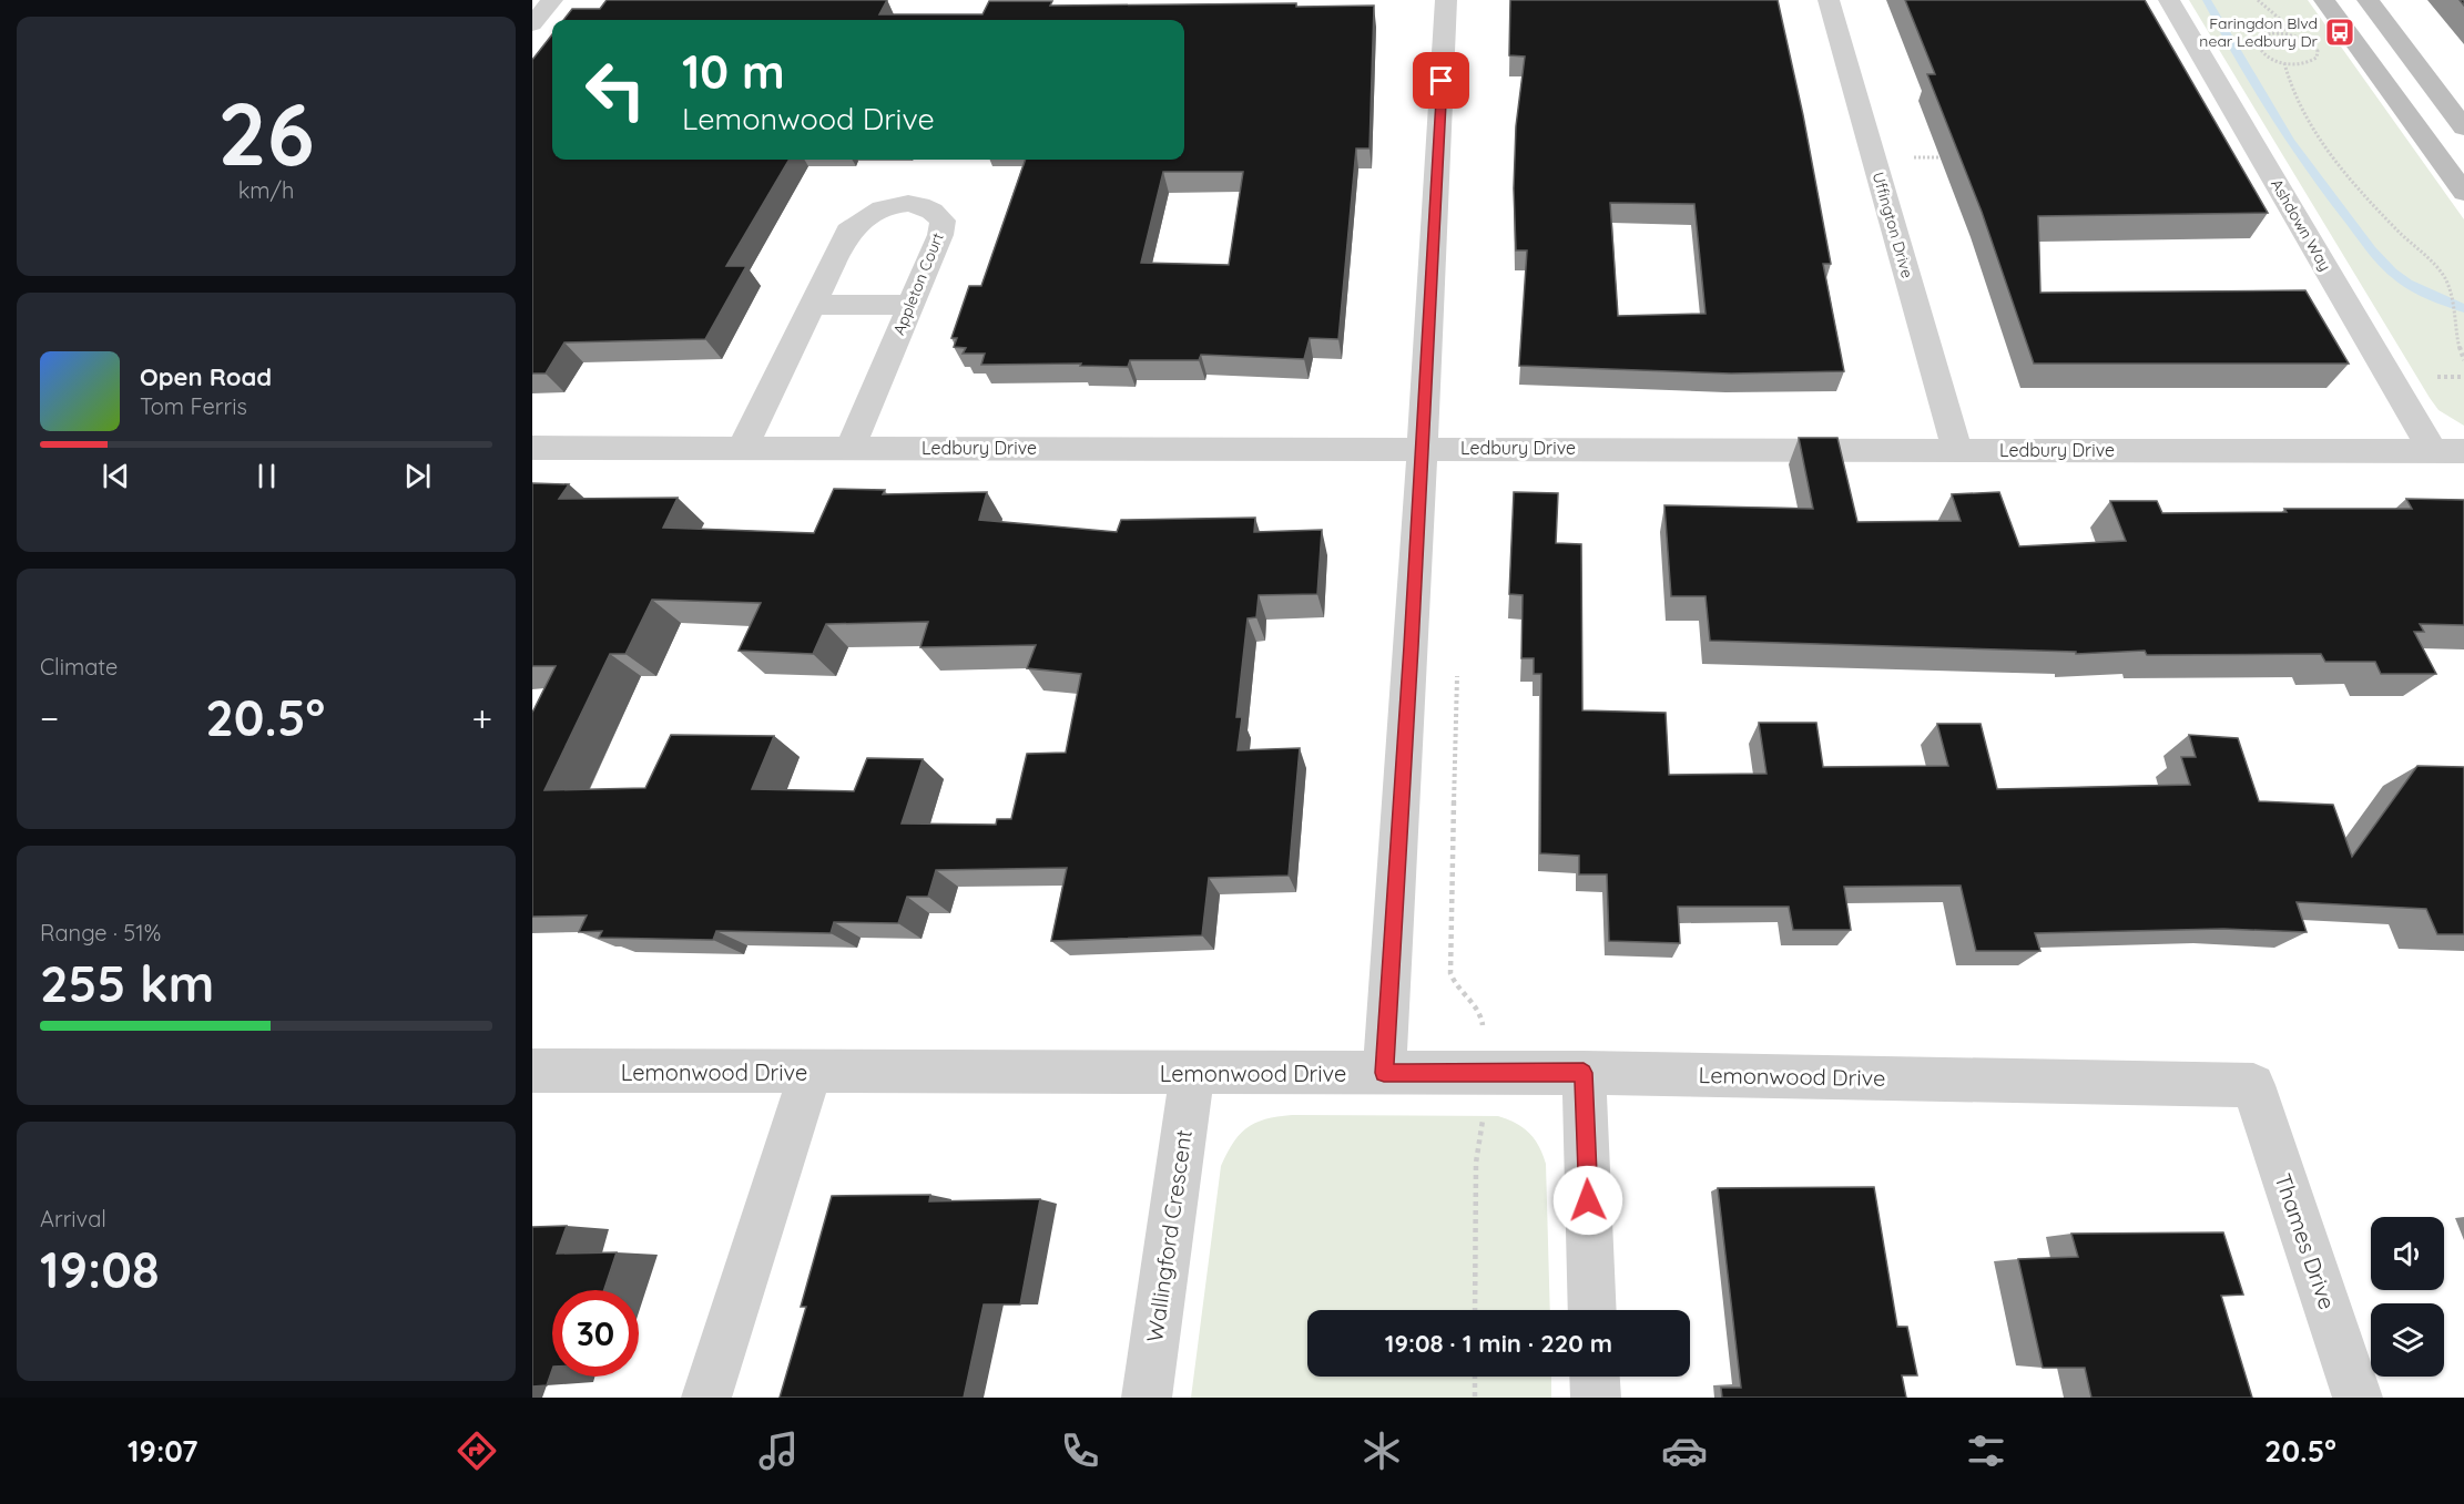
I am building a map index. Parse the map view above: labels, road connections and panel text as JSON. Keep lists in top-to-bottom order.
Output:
{
  "streets": {
    "street": [
      "Uffington Drive",
      "Ashdown Way",
      "Appleton Court",
      "Ledbury Drive",
      "Lemonwood Drive",
      "Wallingford Crescent",
      "Thames Drive"
    ]
  },
  "crossings": [
    ["Uffington Drive", "Ledbury Drive"],
    ["Ashdown Way", "Ledbury Drive"],
    ["Appleton Court", "Ledbury Drive"],
    ["Lemonwood Drive", "Wallingford Crescent"],
    ["Lemonwood Drive", "Thames Drive"]
  ],
  "places": {
    "bus stop": ["Faringdon Blvd near Ledbury Dr"]
  },
  "page": {
    "tile": [
      ["26", "km/h"],
      "Climate",
      ["Range · 51%", "255 km"],
      ["Arrival", "19:08"]
    ],
    "turn": ["10 m", "Lemonwood Drive"],
    "song": ["Open Road", "Tom Ferris"],
    "heat": ["−", "20.5°", "+"],
    "limit": "30",
    "trip": "19:08 · 1 min · 220 m",
    "tabs": ["19:07", "20.5°"]
  }
}
